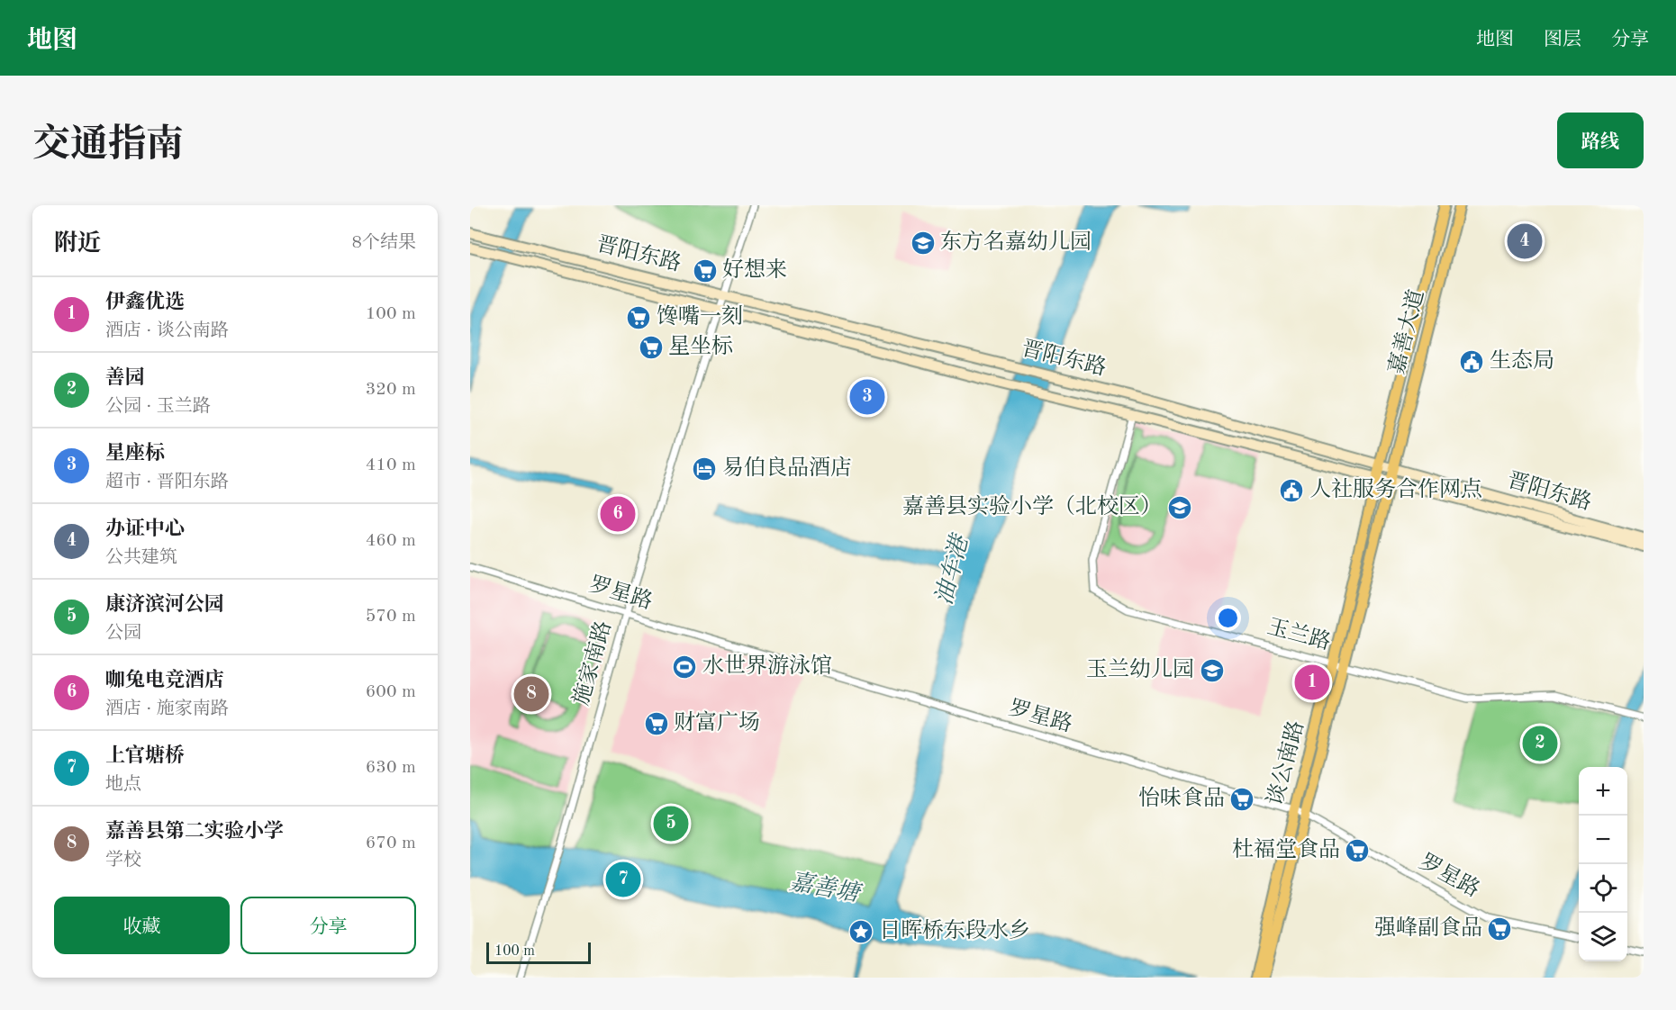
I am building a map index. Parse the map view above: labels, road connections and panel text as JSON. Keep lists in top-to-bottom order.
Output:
{
  "streets": {
    "main road": ["晋阳东路", "嘉善大道", "谈公南路"],
    "street": ["罗星路", "玉兰路", "施家南路"]
  },
  "crossings": [
    ["晋阳东路", "嘉善大道"],
    ["晋阳东路", "玉兰路"],
    ["晋阳东路", "施家南路"],
    ["晋阳东路", "谈公南路"],
    ["嘉善大道", "谈公南路"],
    ["罗星路", "施家南路"],
    ["罗星路", "谈公南路"],
    ["玉兰路", "谈公南路"]
  ],
  "water": ["油车港", "嘉善塘"],
  "places": {
    "school or university": ["东方名嘉幼儿园", "嘉善县实验小学（北校区）", "玉兰幼儿园"],
    "supermarket": [
      "好想来",
      "馋嘴一刻",
      "星坐标",
      "财富广场",
      "怡味食品",
      "杜福堂食品",
      "强峰副食品"
    ],
    "public building": ["生态局", "人社服务合作网点"],
    "hotel": ["易伯良品酒店"],
    "sports": ["水世界游泳馆"],
    "place": ["日晖桥东段水乡"]
  },
  "scale_bar": "100 m",
  "page": {
    "header": "地图",
    "nav": ["地图", "图层", "分享"],
    "title": "交通指南",
    "buttons": [
      "路线",
      ["收藏", "分享"]
    ],
    "heading": ["附近", "8个结果"],
    "pins": [
      "4",
      "3",
      "6",
      "1",
      "8",
      "2",
      "5",
      "7"
    ],
    "list": [
      {
        "mark": "1",
        "name": "伊鑫优选",
        "note": "酒店 · 谈公南路",
        "value": "100 m"
      },
      {
        "mark": "2",
        "name": "善园",
        "note": "公园 · 玉兰路",
        "value": "320 m"
      },
      {
        "mark": "3",
        "name": "星座标",
        "note": "超市 · 晋阳东路",
        "value": "410 m"
      },
      {
        "mark": "4",
        "name": "办证中心",
        "note": "公共建筑",
        "value": "460 m"
      },
      {
        "mark": "5",
        "name": "康济滨河公园",
        "note": "公园",
        "value": "570 m"
      },
      {
        "mark": "6",
        "name": "咖兔电竞酒店",
        "note": "酒店 · 施家南路",
        "value": "600 m"
      },
      {
        "mark": "7",
        "name": "上官塘桥",
        "note": "地点",
        "value": "630 m"
      },
      {
        "mark": "8",
        "name": "嘉善县第二实验小学",
        "note": "学校",
        "value": "670 m"
      }
    ],
    "map_buttons": ["+", "−"],
    "scale": "100 m"
  }
}
